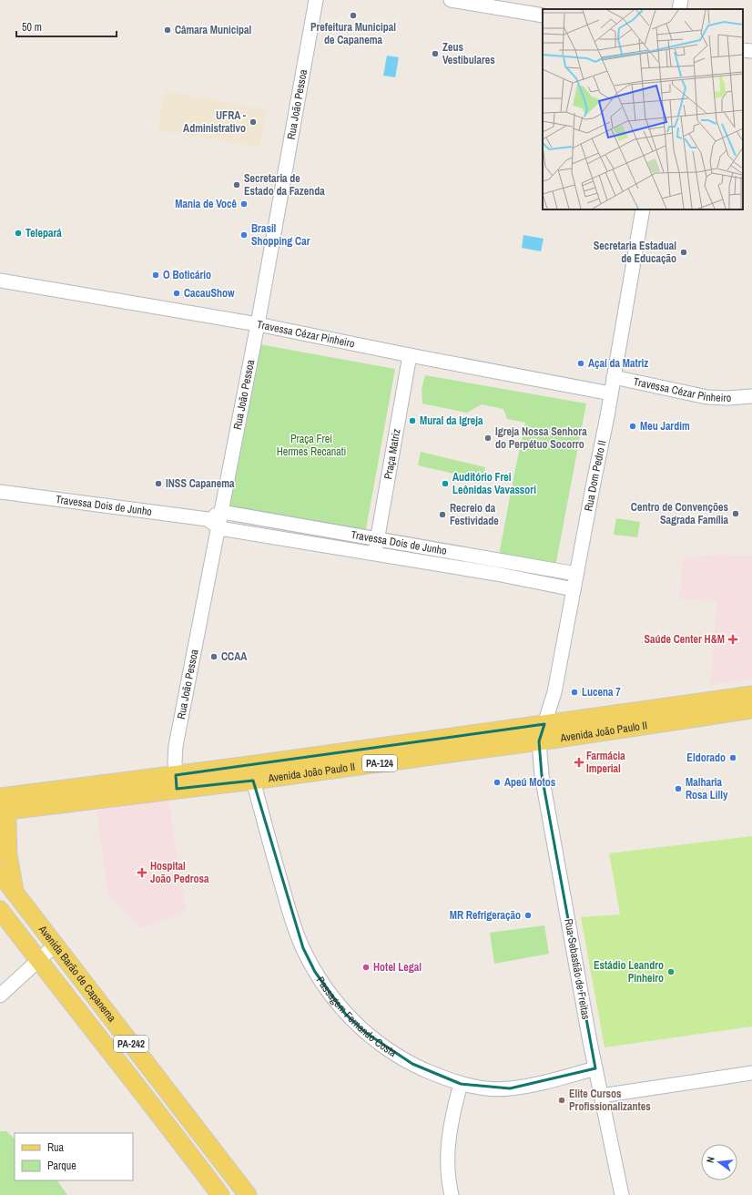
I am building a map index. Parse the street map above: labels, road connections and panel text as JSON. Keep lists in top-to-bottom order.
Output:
{
  "streets": {
    "main road": [
      "Avenida João Paulo II",
      "PA-124",
      "Avenida Barão de Capanema",
      "PA-242"
    ],
    "street": [
      "Rua João Pessoa",
      "Travessa Cézar Pinheiro",
      "Praça Matriz",
      "Rua Dom Pedro II",
      "Travessa Dois de Junho",
      "Rua Sebastião de Freitas",
      "Passagem Fernando Costa"
    ]
  },
  "crossings": [
    ["Rua João Pessoa", "Travessa Cézar Pinheiro"],
    ["Rua João Pessoa", "Travessa Dois de Junho"],
    ["Rua João Pessoa", "Avenida João Paulo II"],
    ["Travessa Cézar Pinheiro", "Praça Matriz"],
    ["Travessa Cézar Pinheiro", "Rua Dom Pedro II"],
    ["Praça Matriz", "Travessa Dois de Junho"],
    ["Rua Dom Pedro II", "Travessa Dois de Junho"],
    ["Rua Dom Pedro II", "Avenida João Paulo II"],
    ["Rua Dom Pedro II", "Rua Sebastião de Freitas"],
    ["Avenida João Paulo II", "Rua Sebastião de Freitas"],
    ["Avenida João Paulo II", "Passagem Fernando Costa"],
    ["Rua Sebastião de Freitas", "Passagem Fernando Costa"]
  ],
  "parks": ["Praça Frei Hermes Recanati"],
  "places": {
    "other": [
      "Prefeitura Municipal de Capanema",
      "Câmara Municipal",
      "Zeus Vestibulares",
      "UFRA - Administrativo",
      "Secretaria de Estado da Fazenda",
      "Mania de Você",
      "Telepará",
      "Brasil Shopping Car",
      "Secretaria Estadual de Educação",
      "O Boticário",
      "CacauShow",
      "Açaí da Matriz",
      "Mural da Igreja",
      "Meu Jardim",
      "Igreja Nossa Senhora do Perpétuo Socorro",
      "INSS Capanema",
      "Auditório Frei Leônidas Vavassori",
      "Centro de Convenções Sagrada Família",
      "Recreio da Festividade",
      "CCAA",
      "Lucena 7",
      "Eldorado",
      "Apeú Motos",
      "Malharia Rosa Lilly",
      "MR Refrigeração",
      "Hotel Legal",
      "Estádio Leandro Pinheiro",
      "Elite Cursos Profissionalizantes"
    ],
    "health": ["Saúde Center H&M", "Farmácia Imperial", "Hospital João Pedrosa"]
  },
  "legend": ["Rua", "Parque"],
  "scale_bar": "50 m",
  "north": "left"
}
